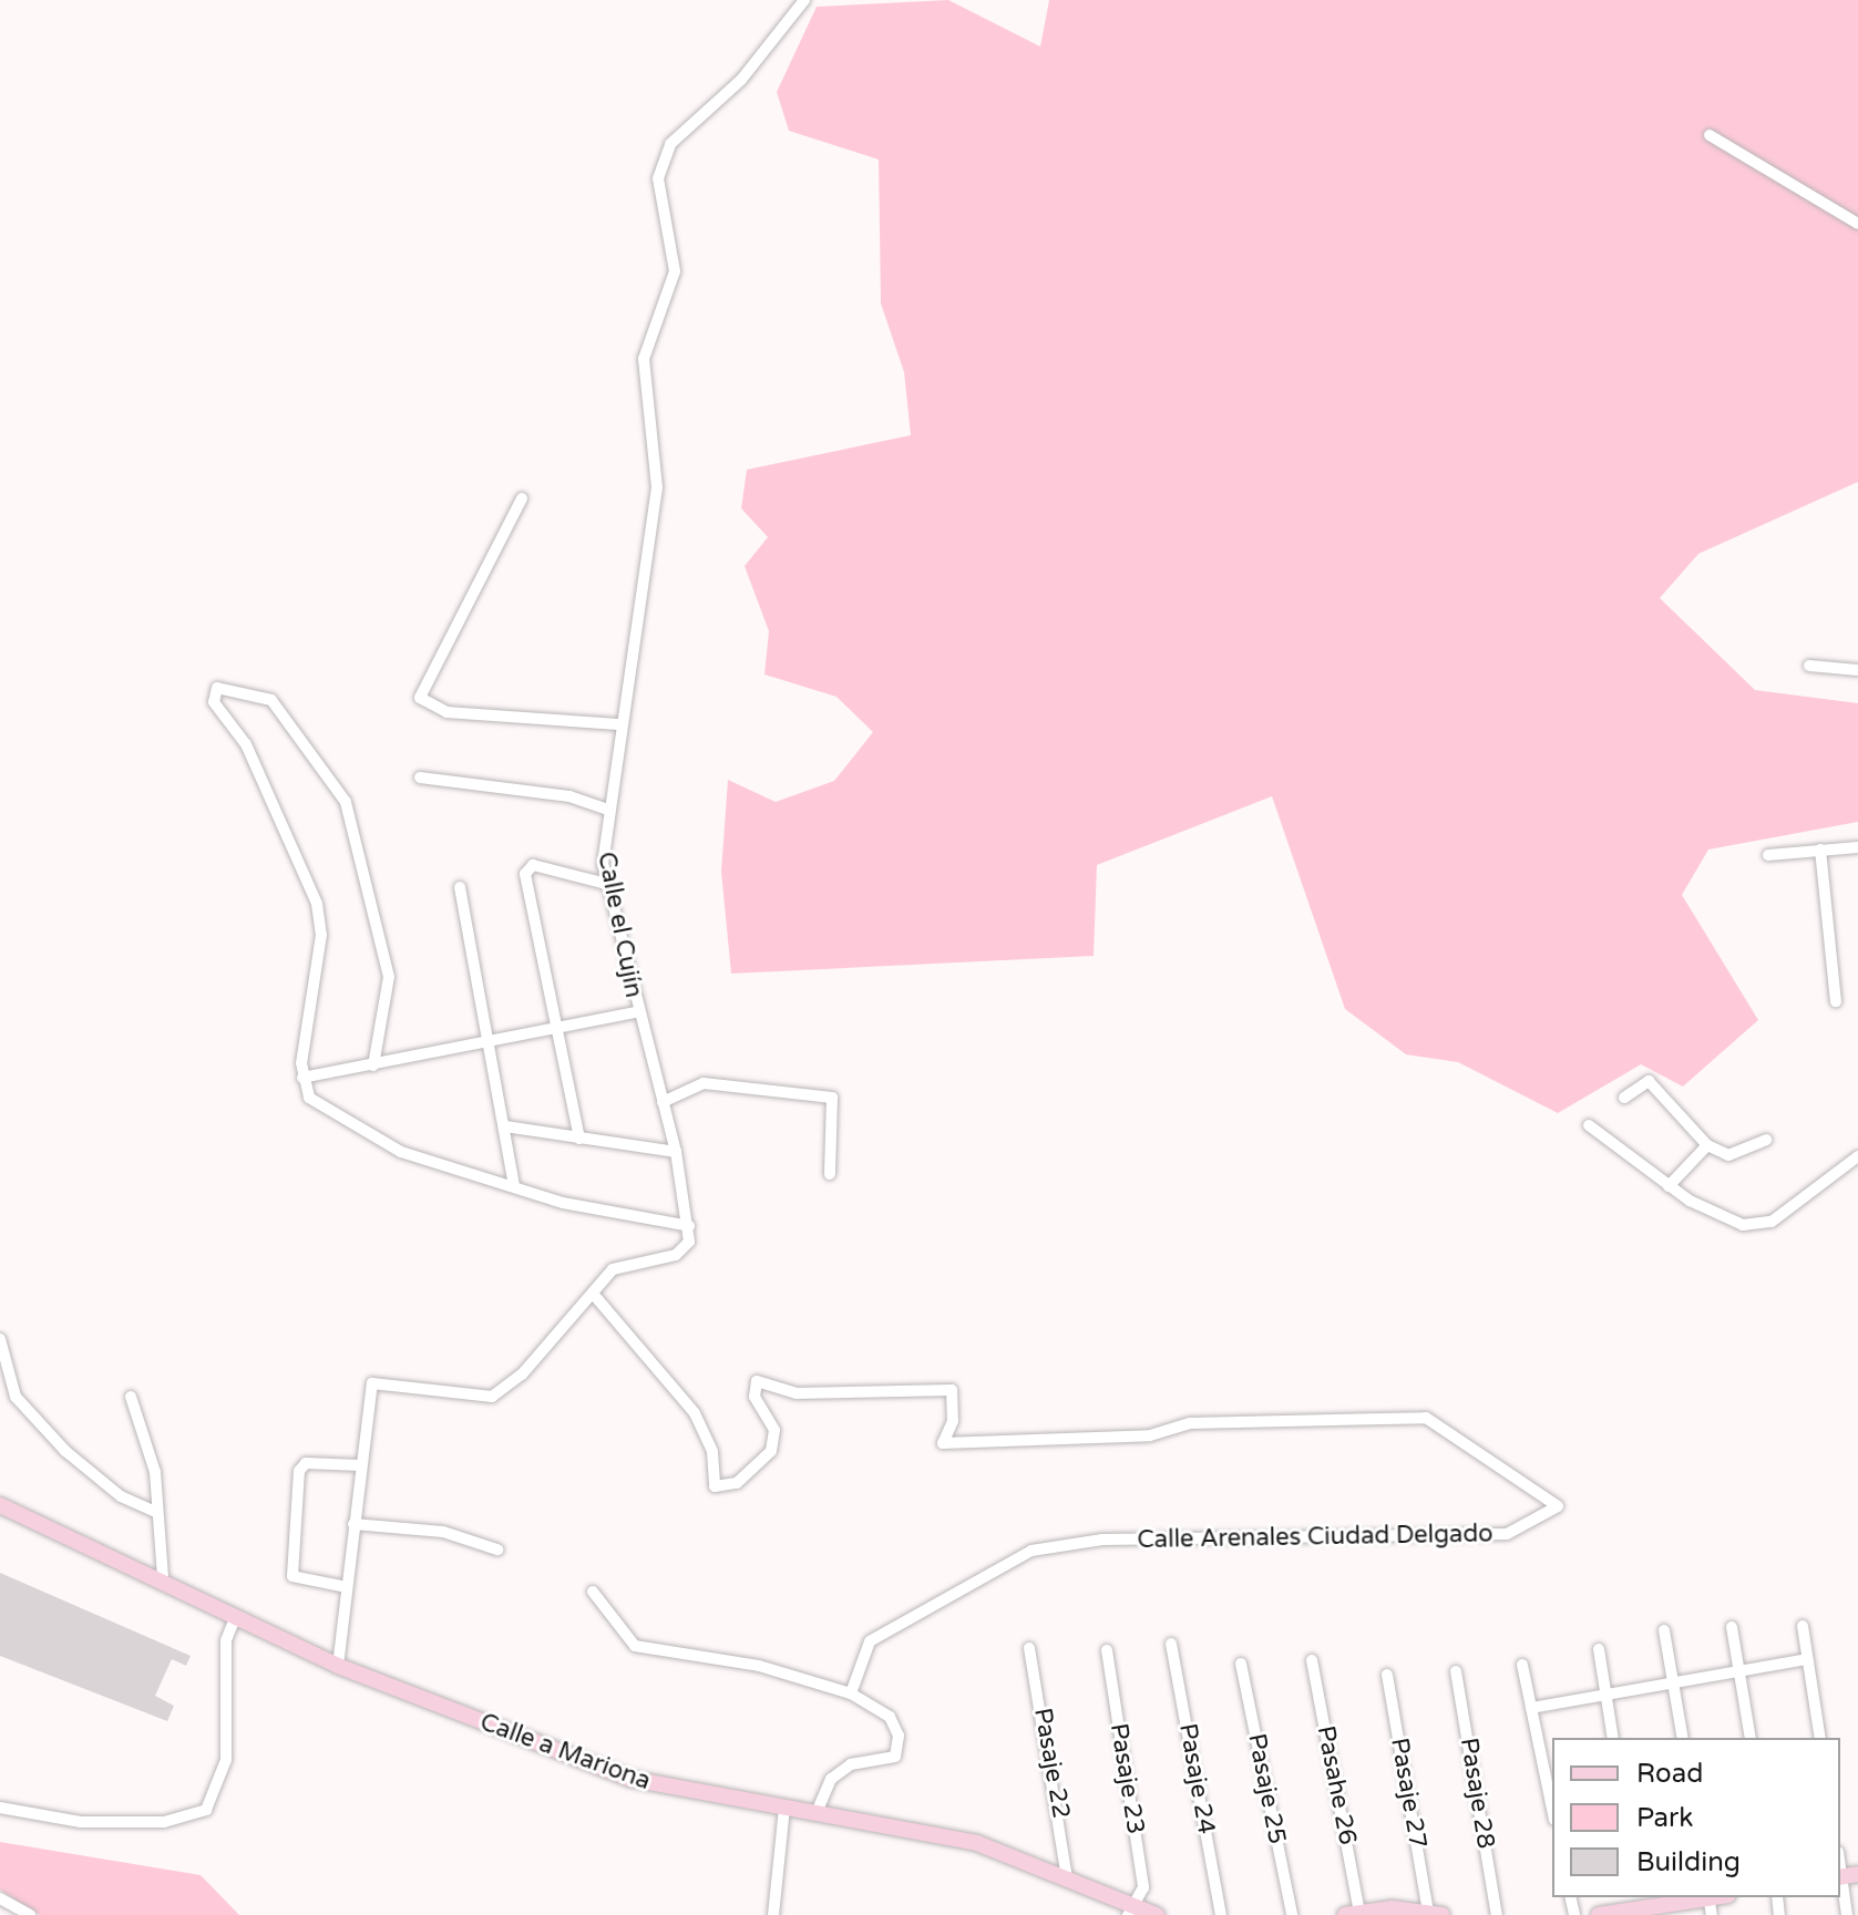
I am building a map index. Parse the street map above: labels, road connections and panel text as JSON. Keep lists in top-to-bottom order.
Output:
{
  "streets": {
    "main road": ["Calle a Mariona"],
    "street": [
      "Calle el Cujín",
      "Calle Arenales Ciudad Delgado",
      "Pasaje 22",
      "Pasaje 23",
      "Pasaje 24",
      "Pasahe 26",
      "Pasaje 25",
      "Pasaje 27",
      "Pasaje 28"
    ]
  },
  "crossings": [
    ["Calle a Mariona", "Pasaje 22"],
    ["Calle a Mariona", "Pasaje 23"]
  ],
  "legend": ["Road", "Park", "Building"]
}
